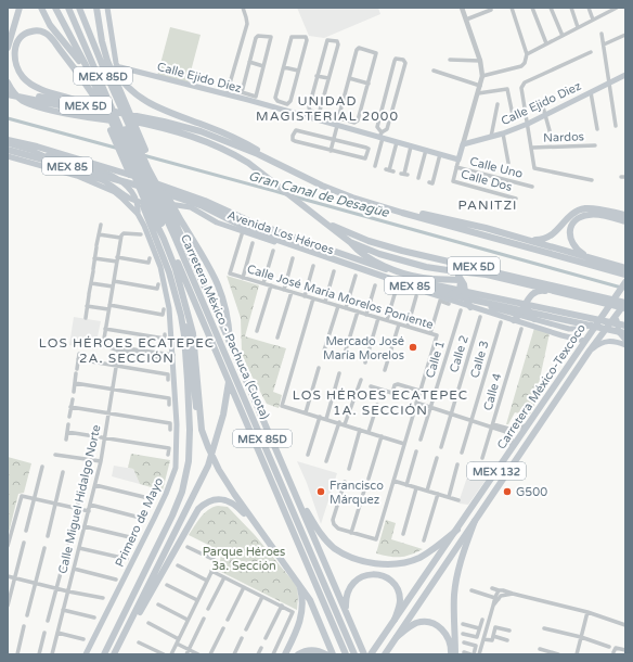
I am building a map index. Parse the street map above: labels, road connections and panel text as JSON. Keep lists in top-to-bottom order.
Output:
{
  "streets": {
    "highway": [
      "MEX 85D",
      "MEX 5D",
      "MEX 85",
      "Carretera México - Pachuca (Cuota)",
      "Carretera México-Texcoco",
      "MEX 132"
    ],
    "main road": ["Calle Ejido Diez", "Avenida Los Héroes", "Primero de Mayo"],
    "street": [
      "Nardos",
      "Calle Uno",
      "Calle Dos",
      "Calle José María Morelos Poniente",
      "Calle 2",
      "Calle 1",
      "Calle 3",
      "Calle 4",
      "Calle Miguel Hidalgo Norte"
    ]
  },
  "crossings": [
    ["MEX 5D", "Carretera México-Texcoco"],
    ["MEX 85", "Primero de Mayo"],
    ["Calle Uno", "Calle Dos"],
    ["Avenida Los Héroes", "Calle José María Morelos Poniente"],
    ["Avenida Los Héroes", "Carretera México-Texcoco"]
  ],
  "districts": [
    "UNIDAD MAGISTERIAL 2000",
    "PANITZI",
    "LOS HÉROES ECATEPEC 2A. SECCIÓN",
    "LOS HÉROES ECATEPEC 1A. SECCIÓN"
  ],
  "water": ["Gran Canal de Desagüe"],
  "parks": ["Parque Héroes 3a. Sección"],
  "places": ["Mercado José María Morelos", "Francisco Márquez", "G500"]
}
